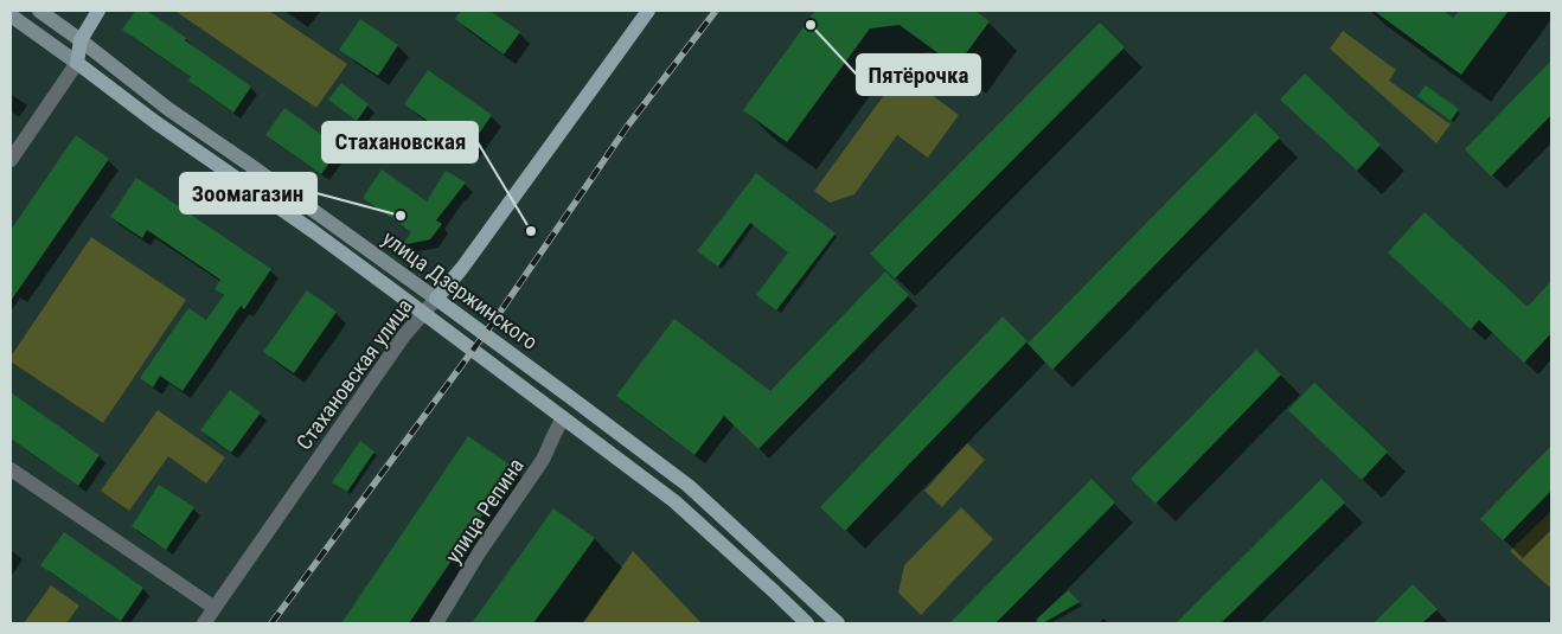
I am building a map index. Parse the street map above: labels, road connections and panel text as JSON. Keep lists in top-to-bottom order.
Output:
{
  "streets": {
    "main road": ["улица Дзержинского", "Стахановская улица"],
    "street": ["улица Репина"]
  },
  "crossings": [
    ["улица Дзержинского", "Стахановская улица"],
    ["улица Дзержинского", "улица Репина"]
  ],
  "places": ["Пятёрочка", "Зоомагазин", "Стахановская"]
}
